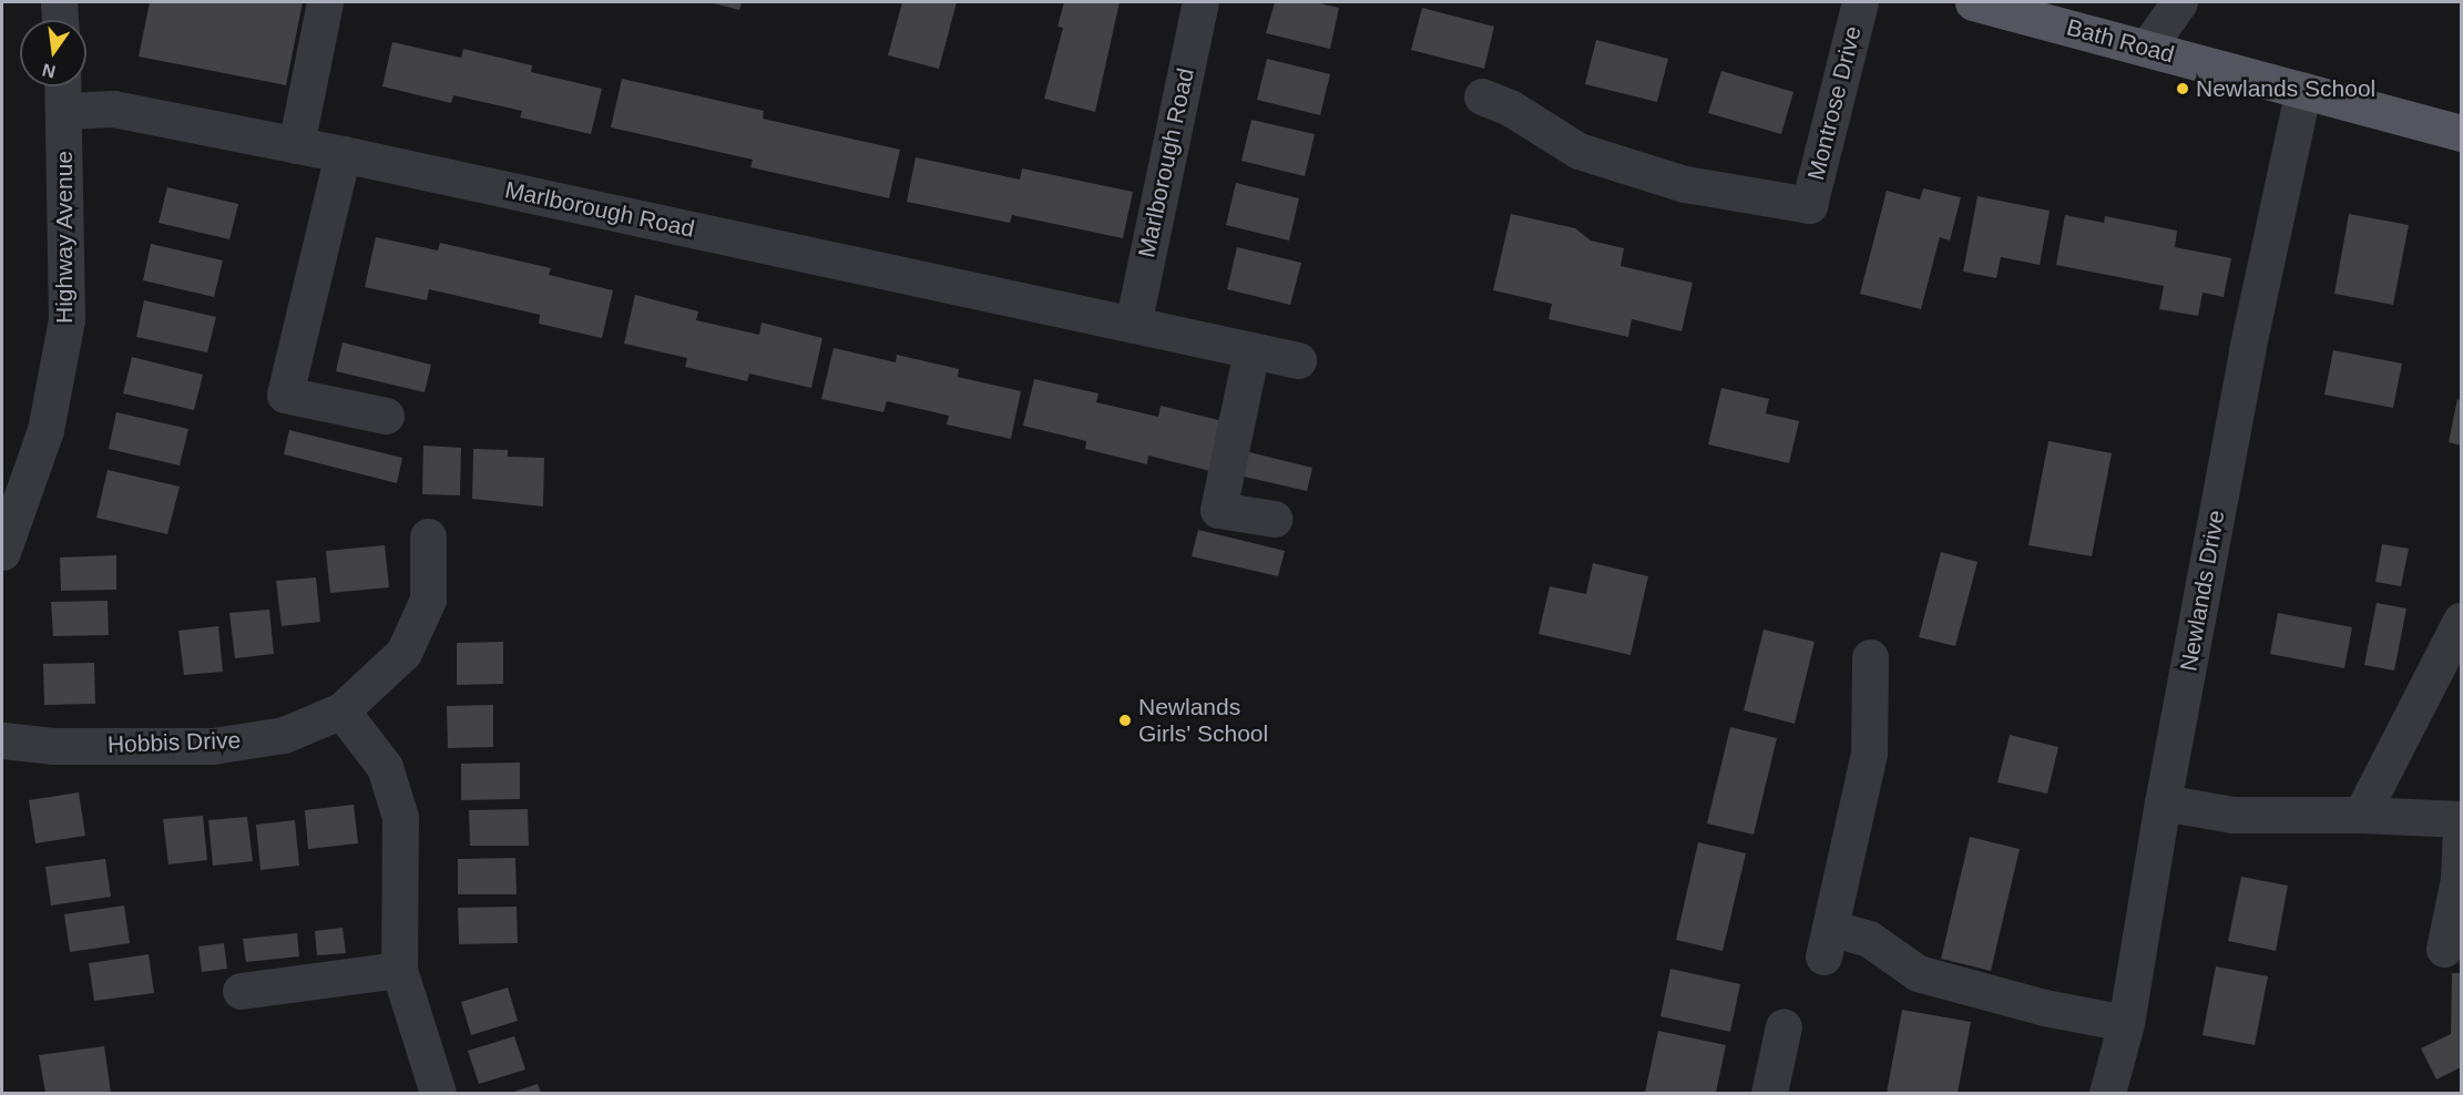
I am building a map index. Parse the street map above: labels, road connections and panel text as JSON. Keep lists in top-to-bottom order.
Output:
{
  "streets": {
    "main road": ["Bath Road"],
    "street": [
      "Montrose Drive",
      "Marlborough Road",
      "Highway Avenue",
      "Newlands Drive",
      "Hobbis Drive"
    ]
  },
  "crossings": [
    ["Bath Road", "Newlands Drive"],
    ["Marlborough Road", "Highway Avenue"]
  ],
  "places": ["Newlands School", "Newlands Girls' School"],
  "north": "bottom"
}
